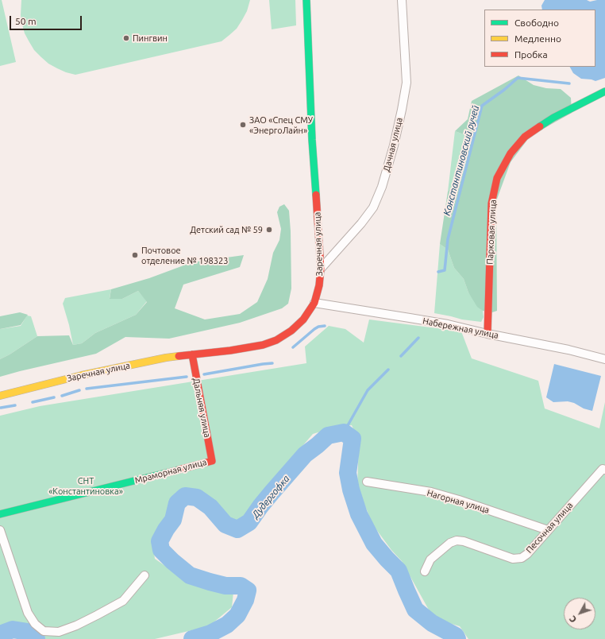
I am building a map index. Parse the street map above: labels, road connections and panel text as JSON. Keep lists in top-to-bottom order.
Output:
{
  "streets": {
    "street": [
      "Дачная улица",
      "Парковая улица",
      "Заречная улица",
      "Набережная улица",
      "Дальняя улица",
      "Мраморная улица",
      "Нагорная улица",
      "Песочная улица"
    ]
  },
  "crossings": [
    ["Дачная улица", "Заречная улица"],
    ["Парковая улица", "Набережная улица"],
    ["Заречная улица", "Набережная улица"],
    ["Заречная улица", "Дальняя улица"],
    ["Дальняя улица", "Мраморная улица"],
    ["Нагорная улица", "Песочная улица"]
  ],
  "water": ["Константиновский ручей", "Дудергофка"],
  "parks": ["СНТ «Константиновка»"],
  "places": [
    "Пингвин",
    "ЗАО «Спец СМУ «ЭнергоЛайн»",
    "Детский сад № 59",
    "Почтовое отделение № 198323"
  ],
  "legend": ["Свободно", "Медленно", "Пробка"],
  "scale_bar": "50 m",
  "north": "bottom left"
}
